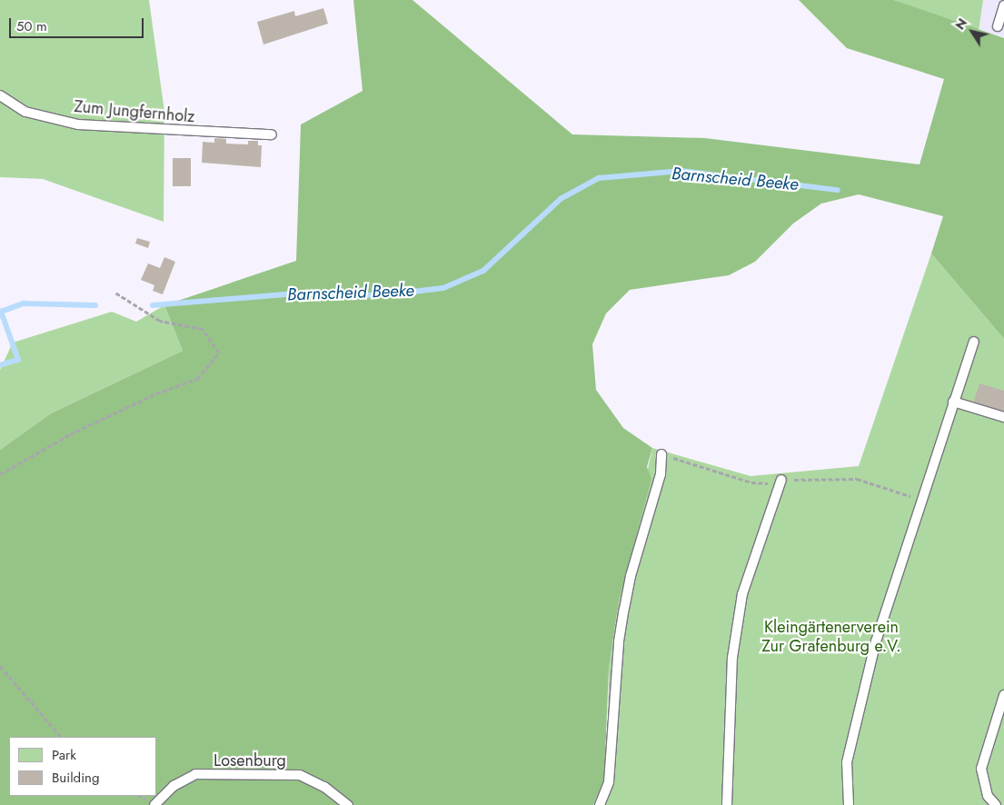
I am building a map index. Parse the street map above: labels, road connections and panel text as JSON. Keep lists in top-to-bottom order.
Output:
{
  "streets": {
    "lane": ["Zum Jungfernholz", "Losenburg"]
  },
  "water": ["Barnscheid Beeke"],
  "parks": ["Kleingärtenerverein Zur Grafenburg e.V."],
  "legend": ["Park", "Building"],
  "scale_bar": "50 m",
  "north": "top left"
}
